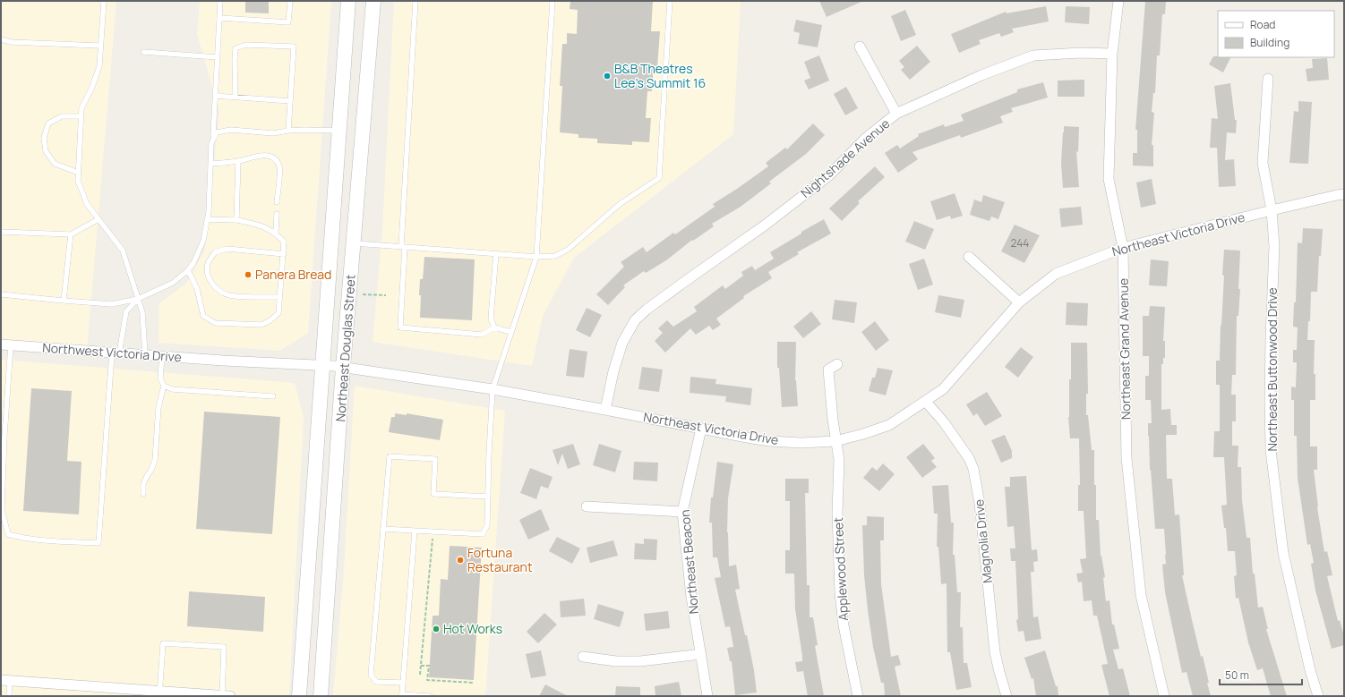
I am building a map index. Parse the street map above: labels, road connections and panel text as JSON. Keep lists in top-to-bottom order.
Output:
{
  "streets": {
    "main road": ["Northeast Douglas Street"],
    "street": [
      "Nightshade Avenue",
      "Northeast Victoria Drive",
      "Northeast Grand Avenue",
      "Northwest Victoria Drive",
      "Northeast Buttonwood Drive",
      "Magnolia Drive",
      "Northeast Beacon",
      "Applewood Street"
    ]
  },
  "crossings": [
    ["Nightshade Avenue", "Northeast Victoria Drive"],
    ["Nightshade Avenue", "Northeast Grand Avenue"],
    ["Northeast Victoria Drive", "Northeast Douglas Street"],
    ["Northeast Victoria Drive", "Northeast Grand Avenue"],
    ["Northeast Victoria Drive", "Northwest Victoria Drive"],
    ["Northeast Victoria Drive", "Northeast Buttonwood Drive"],
    ["Northeast Victoria Drive", "Magnolia Drive"],
    ["Northeast Victoria Drive", "Northeast Beacon"],
    ["Northeast Victoria Drive", "Applewood Street"]
  ],
  "places": [
    "B&B Theatres Lee's Summit 16",
    "Panera Bread",
    "Fortuna Restaurant",
    "Hot Works"
  ],
  "house_numbers": ["244"],
  "legend": ["Road", "Building"],
  "scale_bar": "50 m"
}
